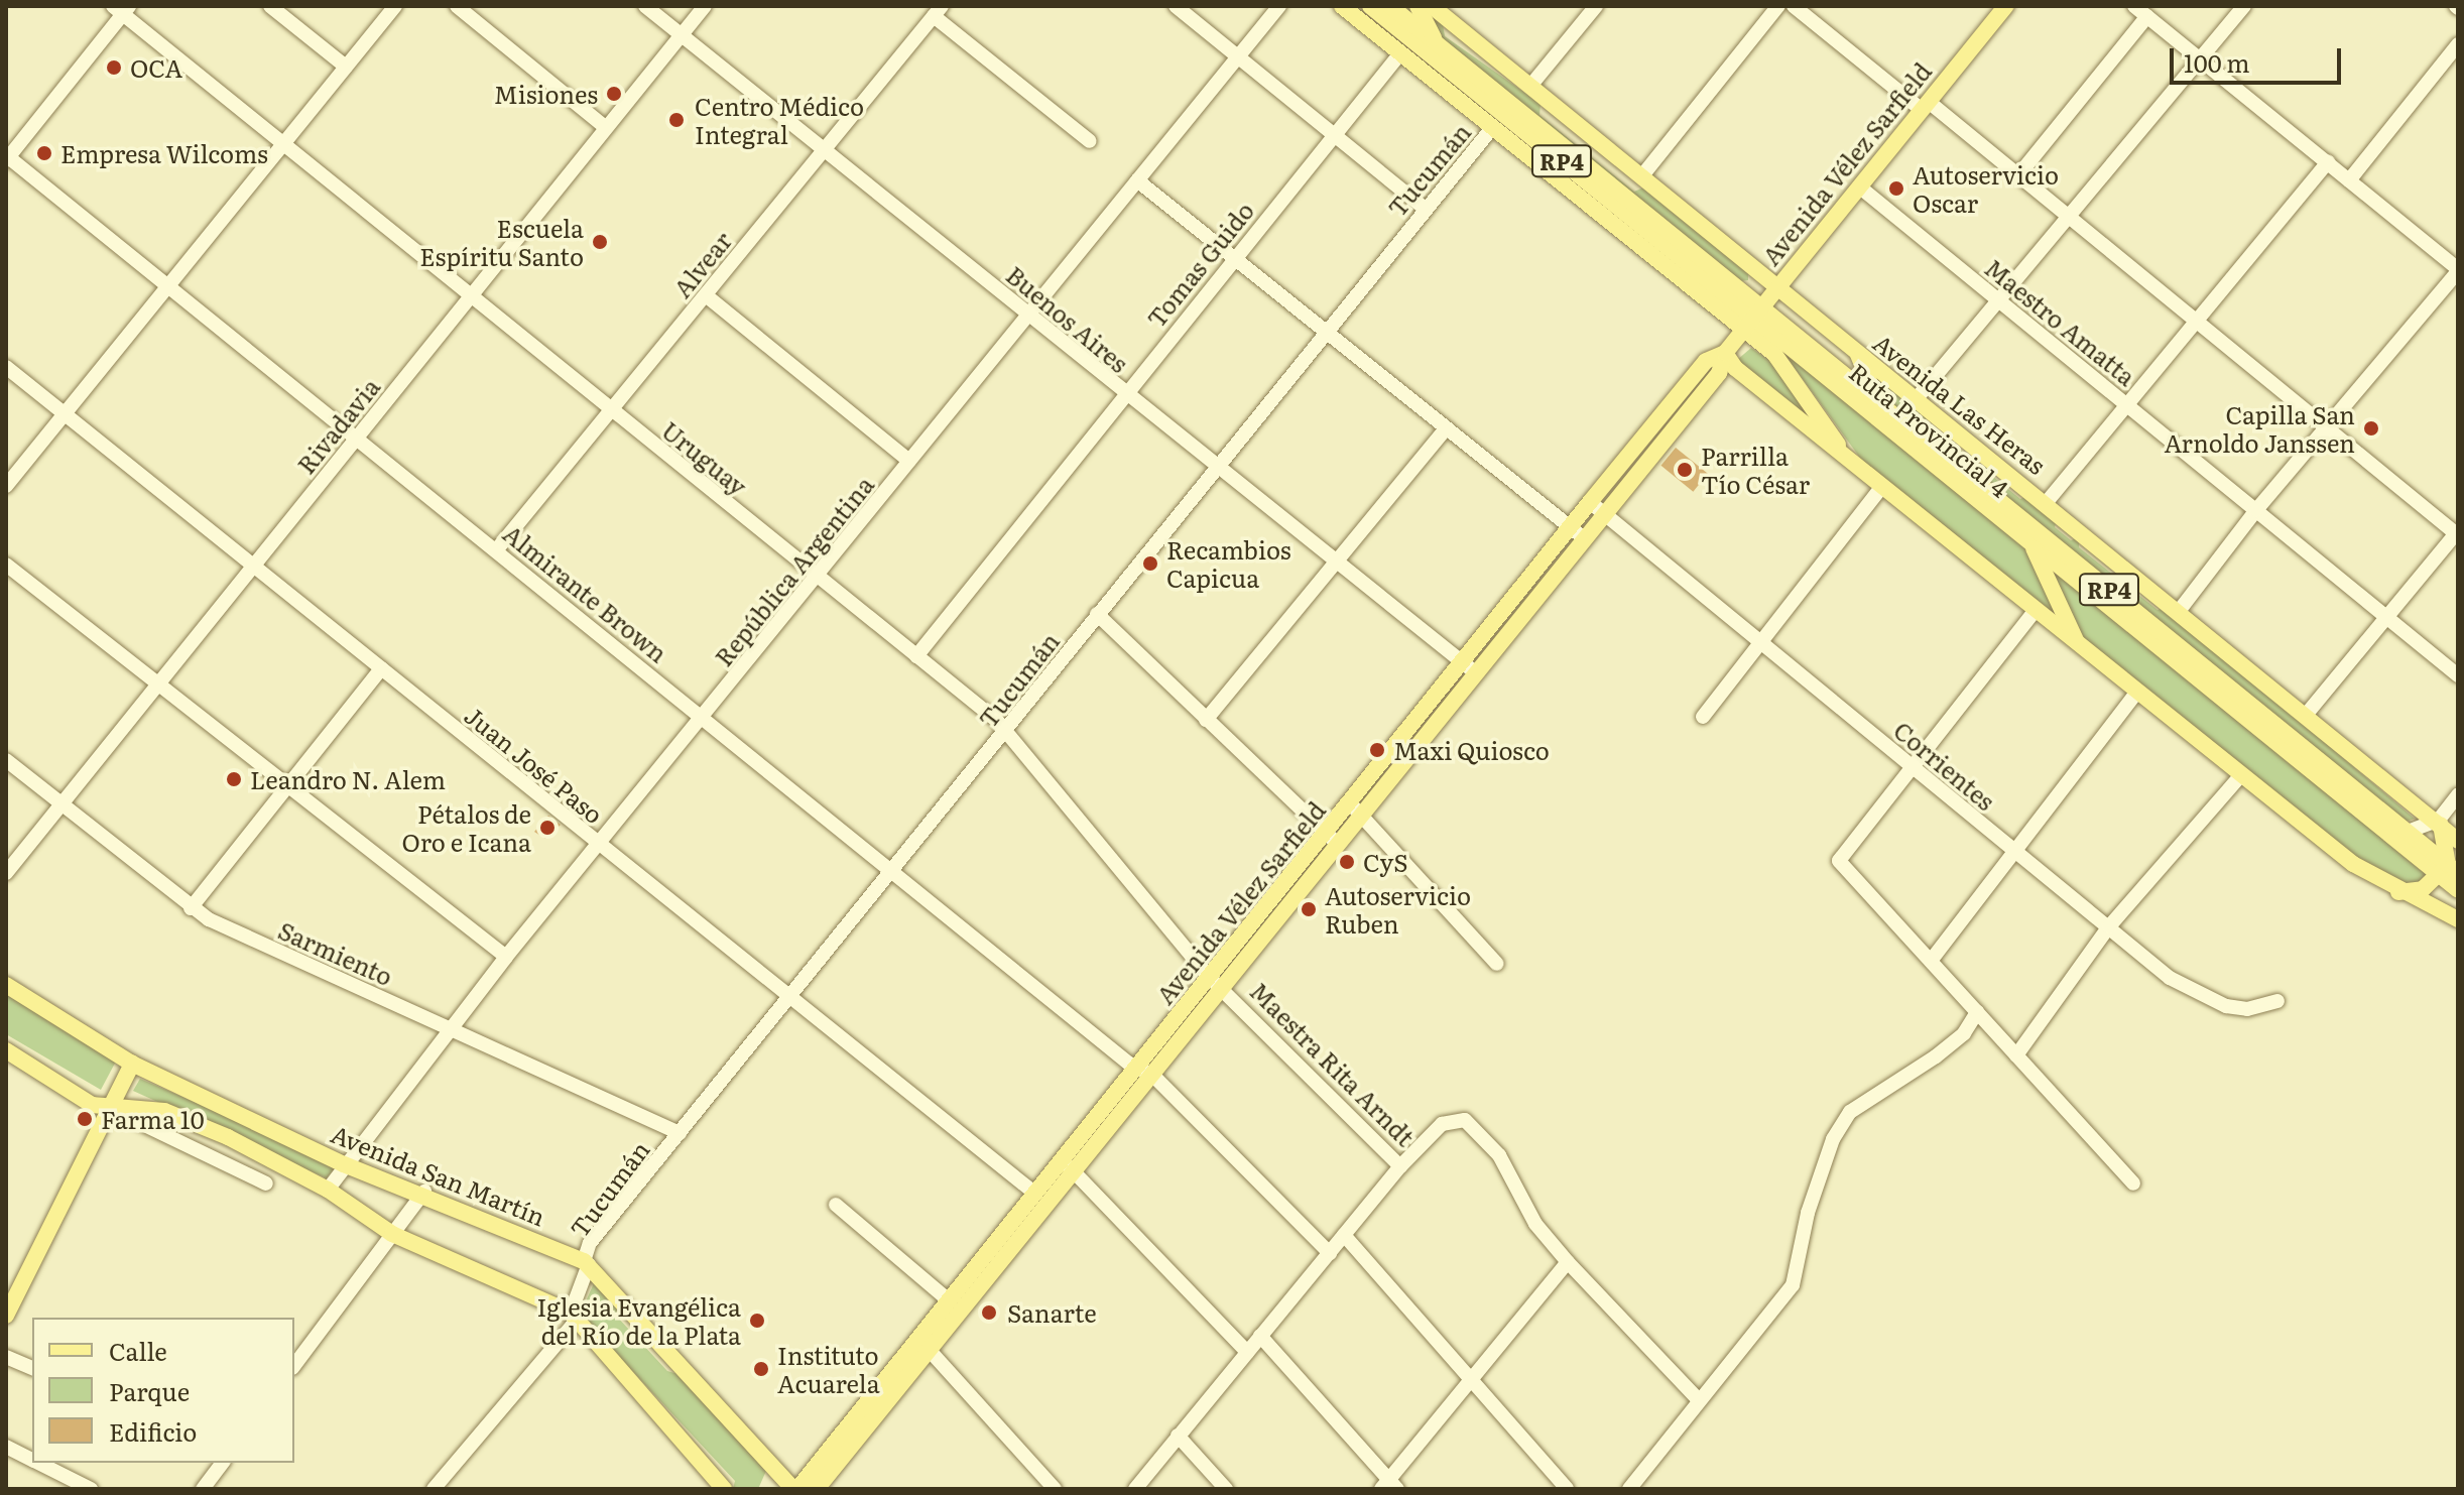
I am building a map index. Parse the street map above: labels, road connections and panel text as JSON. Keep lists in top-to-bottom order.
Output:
{
  "streets": {
    "main road": [
      "RP4",
      "Avenida Vélez Sarfield",
      "Avenida Las Heras",
      "Ruta Provincial 4",
      "Avenida San Martín"
    ],
    "street": [
      "Tucumán",
      "Alvear",
      "Tomas Guido",
      "Buenos Aires",
      "Maestro Amatta",
      "Rivadavia",
      "Uruguay",
      "República Argentina",
      "Almirante Brown",
      "Juan José Paso",
      "Corrientes",
      "Sarmiento",
      "Maestra Rita Arndt"
    ]
  },
  "crossings": [
    ["Avenida Vélez Sarfield", "Buenos Aires"],
    ["Avenida Vélez Sarfield", "Maestro Amatta"],
    ["Avenida Vélez Sarfield", "Avenida Las Heras"],
    ["Avenida Vélez Sarfield", "Ruta Provincial 4"],
    ["Avenida Vélez Sarfield", "Uruguay"],
    ["Avenida Vélez Sarfield", "Almirante Brown"],
    ["Avenida Vélez Sarfield", "Juan José Paso"],
    ["Avenida Vélez Sarfield", "Corrientes"],
    ["Avenida Vélez Sarfield", "Maestra Rita Arndt"],
    ["Avenida Vélez Sarfield", "Avenida San Martín"],
    ["Tucumán", "Buenos Aires"],
    ["Tucumán", "Uruguay"],
    ["Tucumán", "Almirante Brown"],
    ["Tucumán", "Juan José Paso"],
    ["Tucumán", "Sarmiento"],
    ["Tucumán", "Avenida San Martín"],
    ["Alvear", "Buenos Aires"],
    ["Alvear", "Uruguay"],
    ["Alvear", "Almirante Brown"],
    ["Tomas Guido", "Buenos Aires"],
    ["Tomas Guido", "Uruguay"],
    ["Buenos Aires", "Rivadavia"],
    ["Buenos Aires", "República Argentina"],
    ["Rivadavia", "Uruguay"],
    ["Rivadavia", "Almirante Brown"],
    ["Rivadavia", "Juan José Paso"],
    ["Rivadavia", "Sarmiento"],
    ["Uruguay", "República Argentina"],
    ["Uruguay", "Maestra Rita Arndt"],
    ["República Argentina", "Almirante Brown"],
    ["República Argentina", "Juan José Paso"],
    ["República Argentina", "Sarmiento"],
    ["República Argentina", "Avenida San Martín"]
  ],
  "places": [
    "OCA",
    "Misiones",
    "Centro Médico Integral",
    "Empresa Wilcoms",
    "Autoservicio Oscar",
    "Escuela Espíritu Santo",
    "Capilla San Arnoldo Janssen",
    "Parrilla Tío César",
    "Recambios Capicua",
    "Maxi Quiosco",
    "Leandro N. Alem",
    "Pétalos de Oro e Icana",
    "CyS",
    "Autoservicio Ruben",
    "Farma 10",
    "Sanarte",
    "Iglesia Evangélica del Río de la Plata",
    "Instituto Acuarela"
  ],
  "legend": ["Calle", "Parque", "Edificio"],
  "scale_bar": "100 m"
}
